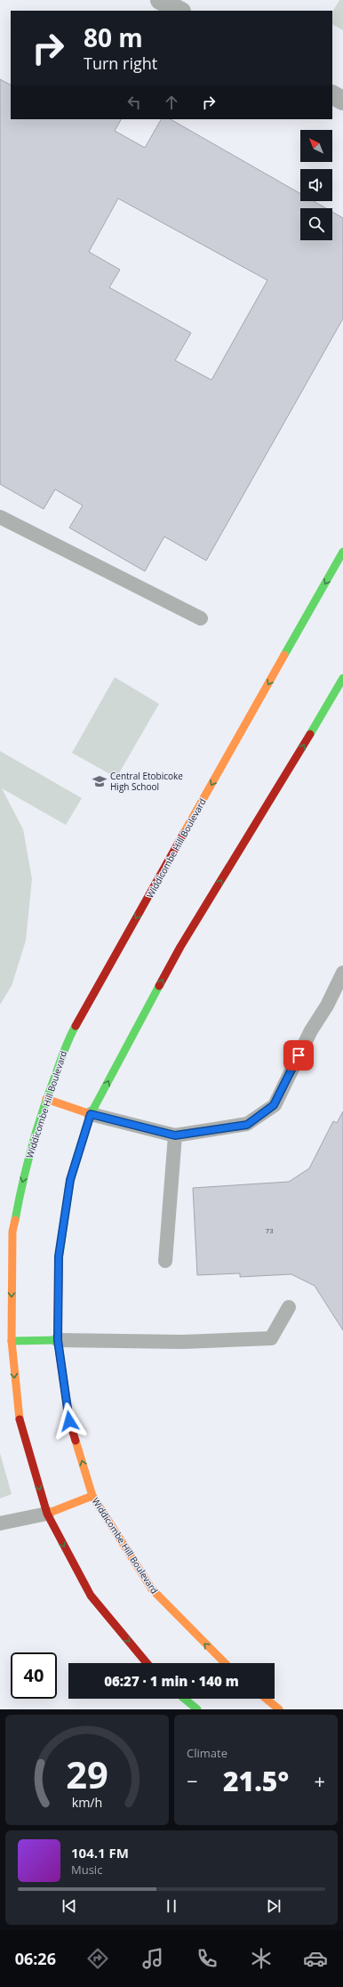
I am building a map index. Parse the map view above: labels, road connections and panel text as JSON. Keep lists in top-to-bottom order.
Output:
{
  "streets": {
    "street": ["Widdicombe Hill Boulevard"]
  },
  "places": {
    "school or university": ["Central Etobicoke High School"]
  },
  "house_numbers": ["73"],
  "north": "top left",
  "page": {
    "turn": ["80 m", "Turn right"],
    "limit": "40",
    "trip": "06:27 · 1 min · 140 m",
    "tile": "Climate",
    "heat": ["−", "21.5°", "+"],
    "song": ["104.1 FM", "Music"],
    "tabs": "06:26",
    "gauge": ["29", "km/h"]
  }
}
